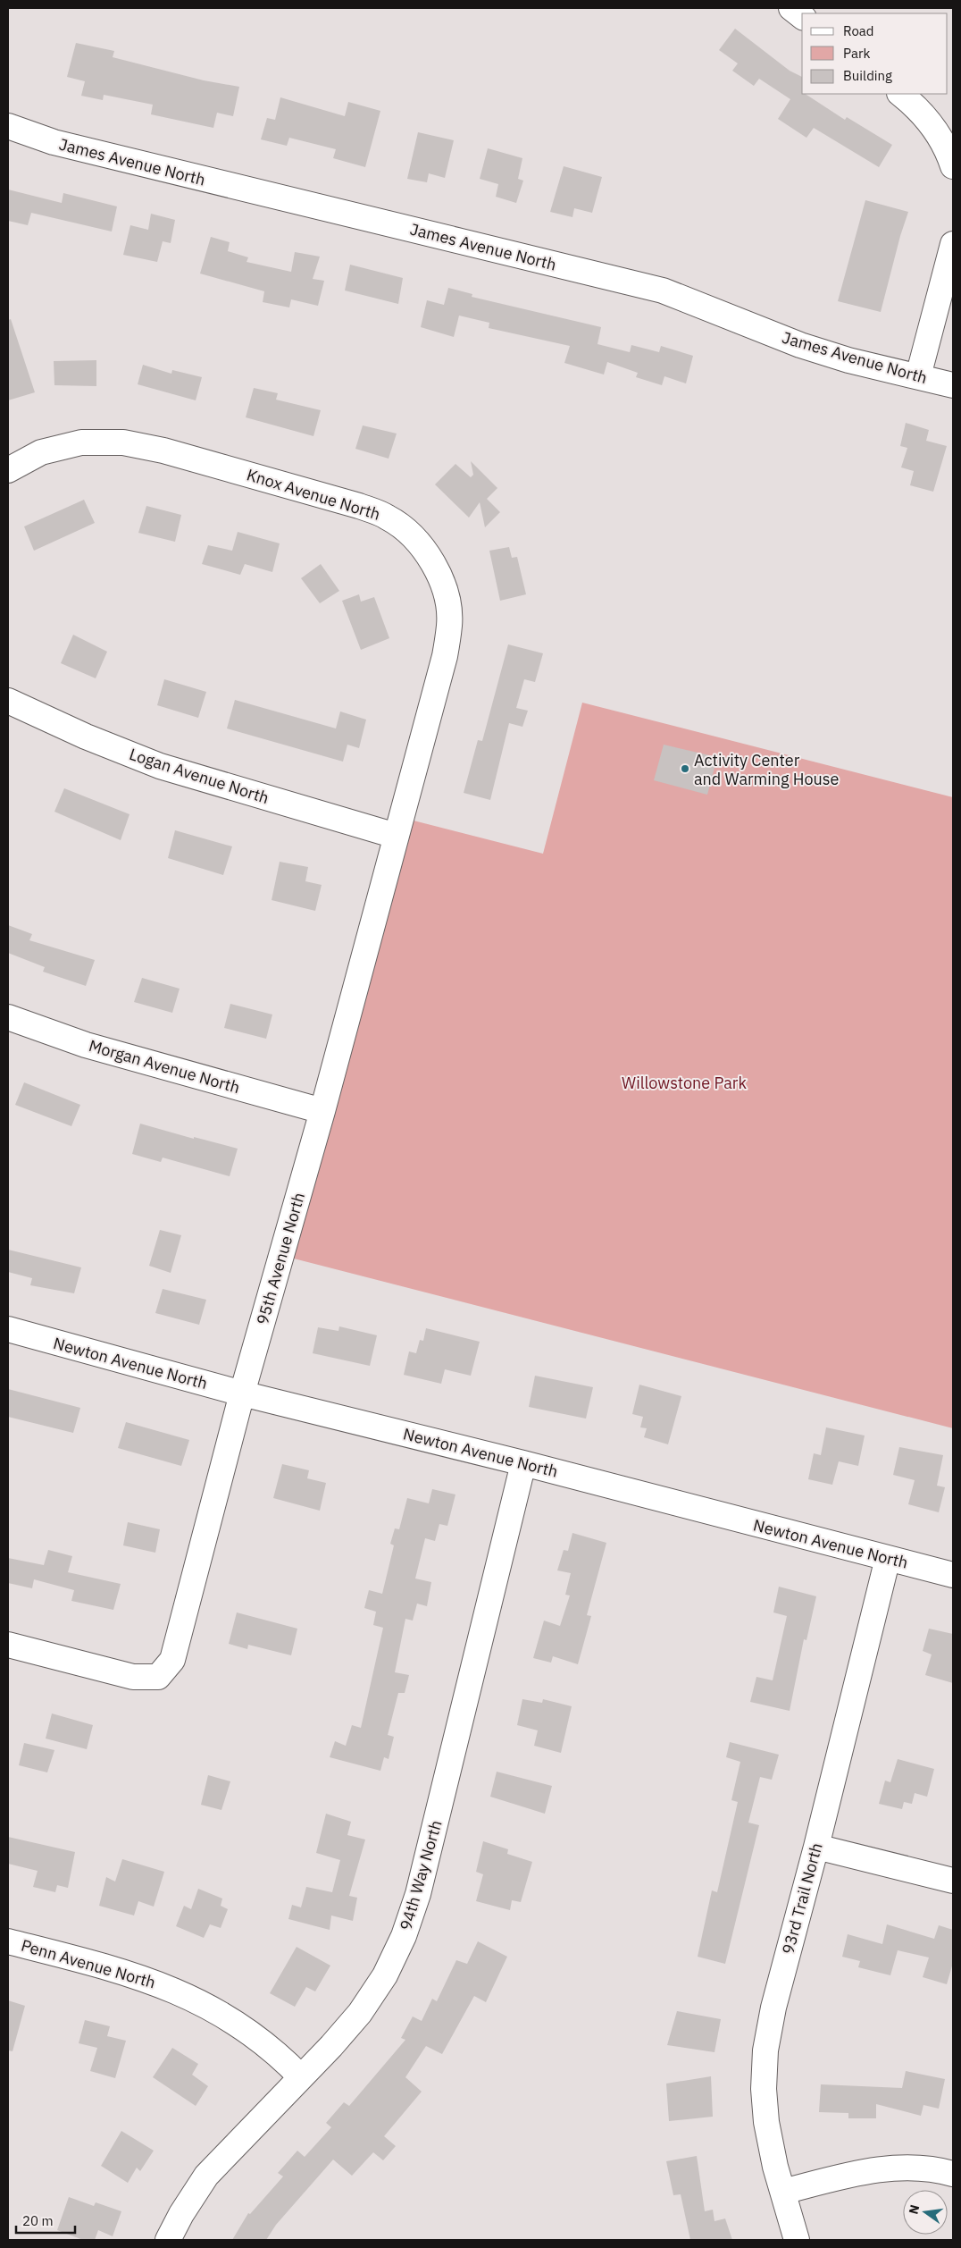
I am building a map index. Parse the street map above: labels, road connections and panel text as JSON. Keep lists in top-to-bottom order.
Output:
{
  "streets": {
    "street": [
      "James Avenue North",
      "Knox Avenue North",
      "Logan Avenue North",
      "Morgan Avenue North",
      "95th Avenue North",
      "Newton Avenue North",
      "94th Way North",
      "93rd Trail North",
      "Penn Avenue North"
    ]
  },
  "crossings": [
    ["Knox Avenue North", "Logan Avenue North"],
    ["Knox Avenue North", "95th Avenue North"],
    ["Logan Avenue North", "95th Avenue North"],
    ["Morgan Avenue North", "95th Avenue North"],
    ["95th Avenue North", "Newton Avenue North"],
    ["Newton Avenue North", "94th Way North"],
    ["Newton Avenue North", "93rd Trail North"],
    ["94th Way North", "Penn Avenue North"]
  ],
  "parks": ["Willowstone Park"],
  "places": ["Activity Center and Warming House"],
  "legend": ["Road", "Park", "Building"],
  "scale_bar": "20 m",
  "north": "left"
}
